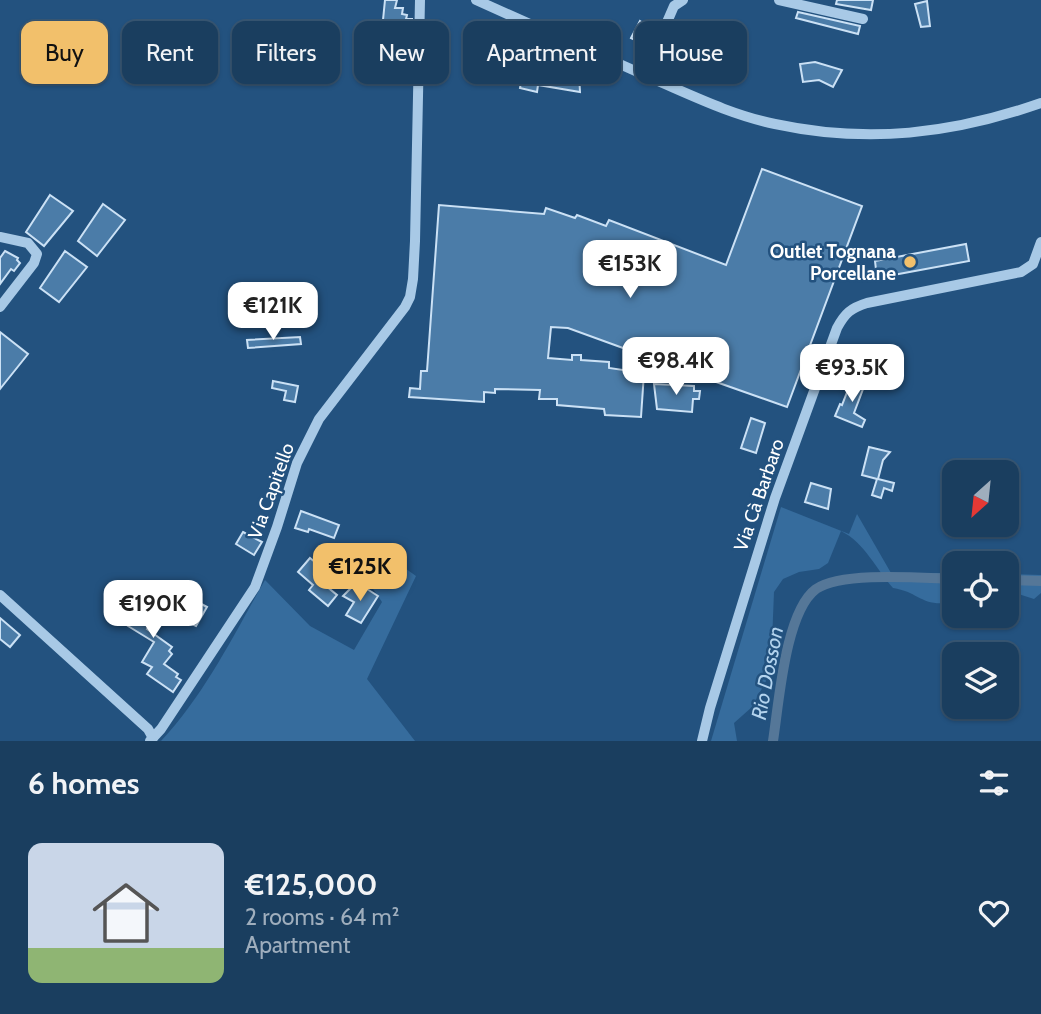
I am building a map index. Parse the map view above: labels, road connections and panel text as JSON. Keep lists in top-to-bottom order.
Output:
{
  "streets": {
    "street": ["Via Capitello", "Via Cà Barbaro"]
  },
  "water": ["Rio Dosson"],
  "places": ["Outlet Tognana Porcellane"],
  "north": "bottom left",
  "page": {
    "chip": [
      "Buy",
      "Rent",
      "Filters",
      "New",
      "Apartment",
      "House"
    ],
    "price": [
      "€153K",
      "€121K",
      "€98.4K",
      "€93.5K",
      "€125K",
      "€190K"
    ],
    "heading": "6 homes",
    "list": [
      {
        "name": "€125,000",
        "note": "2 rooms · 64 m² · Apartment"
      }
    ]
  }
}
